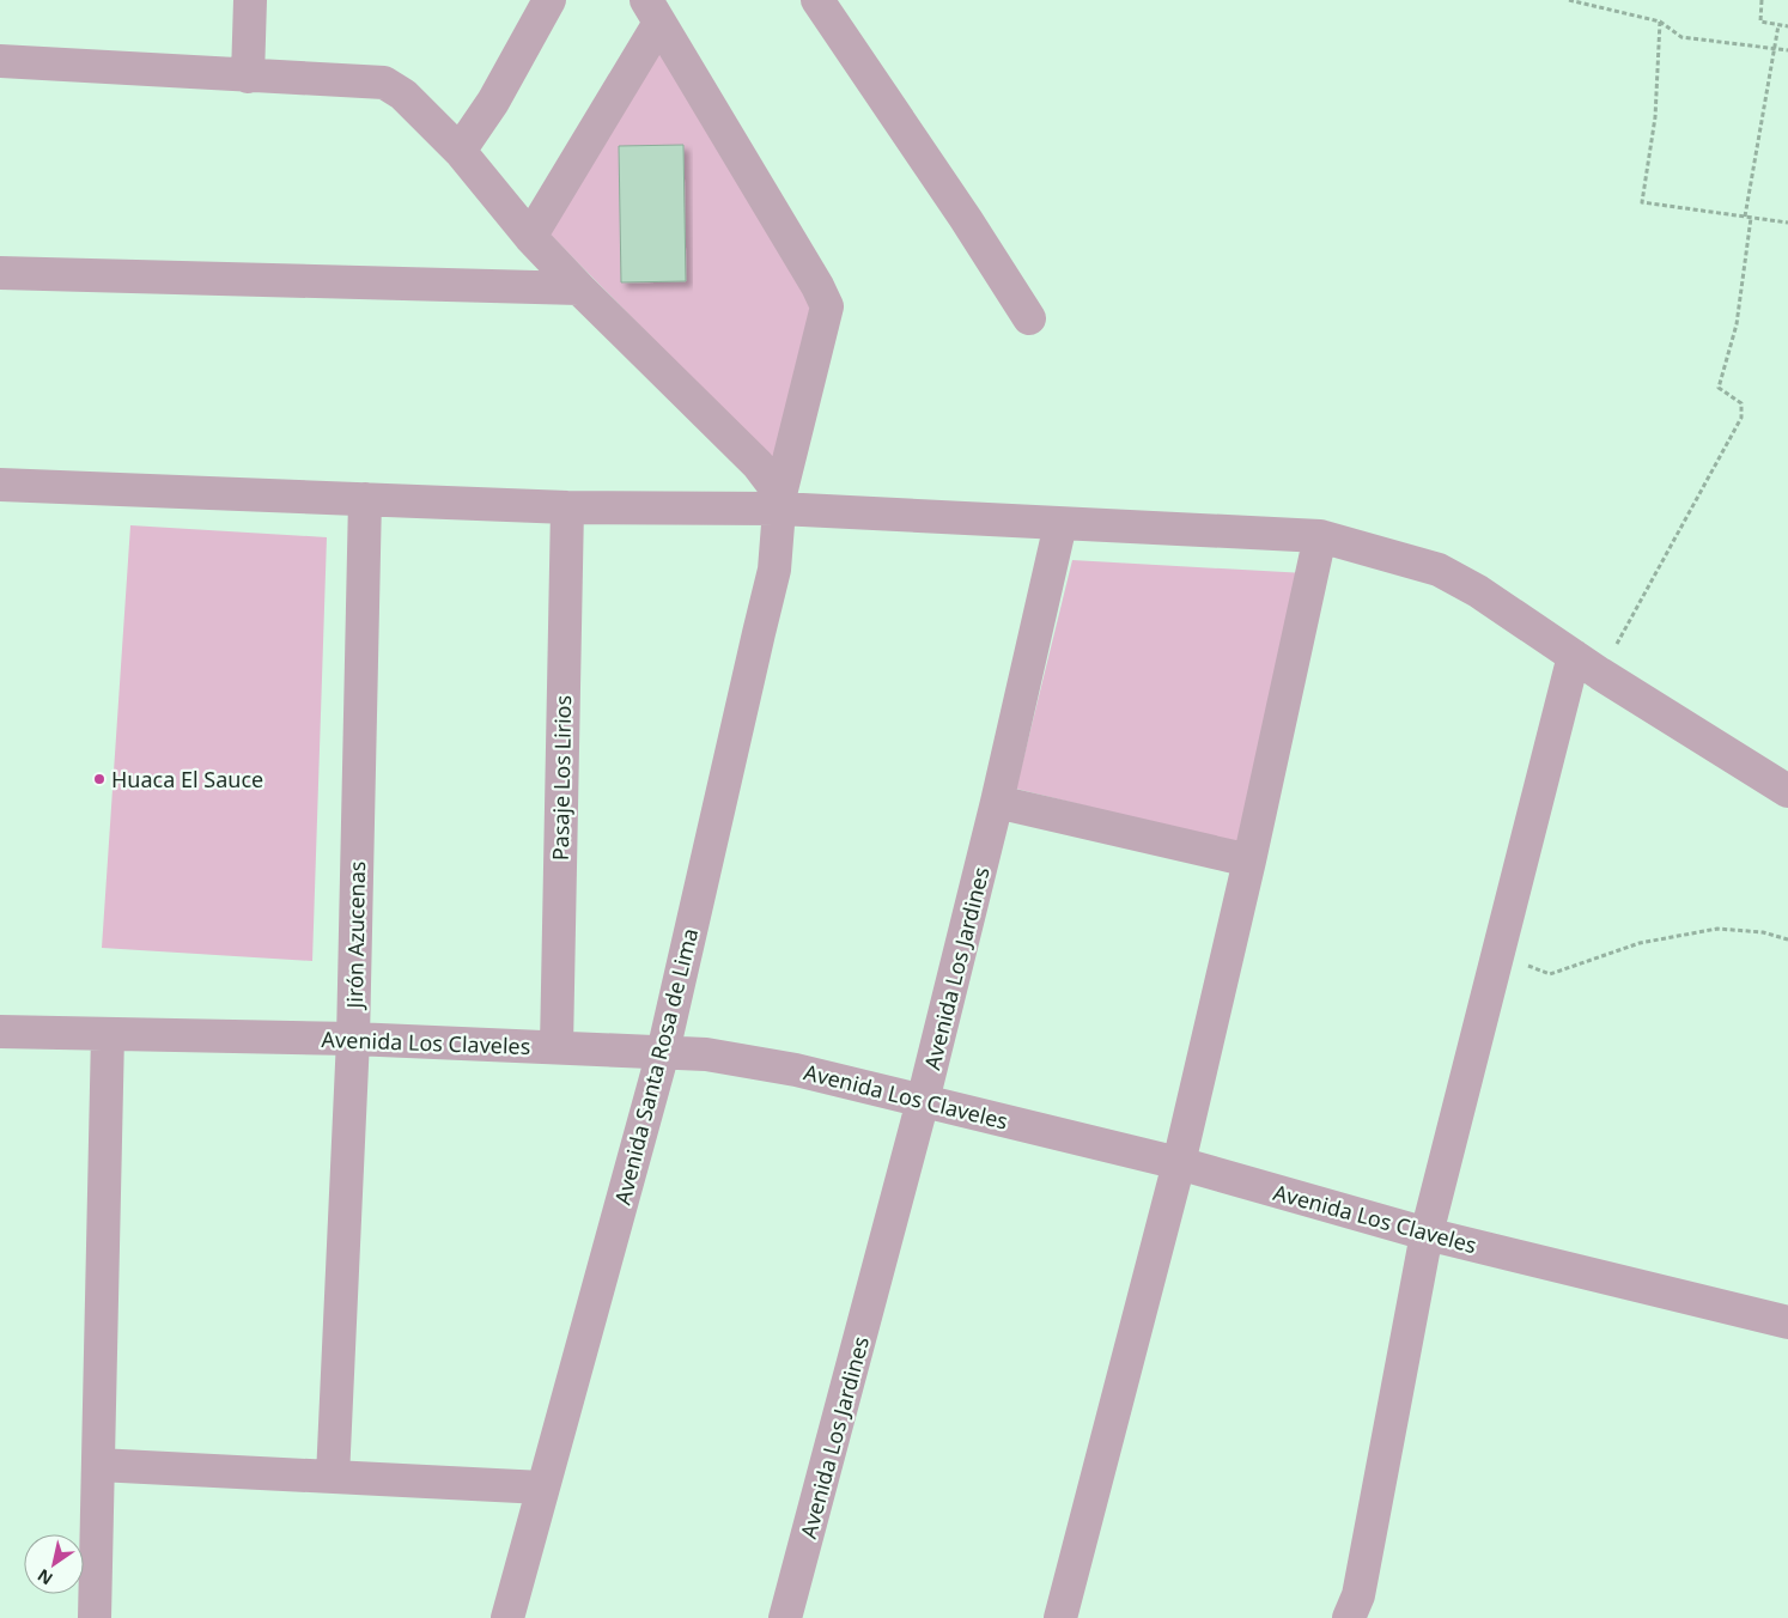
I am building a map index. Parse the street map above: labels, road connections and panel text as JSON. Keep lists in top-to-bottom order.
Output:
{
  "streets": {
    "street": [
      "Pasaje Los Lirios",
      "Jirón Azucenas",
      "Avenida Los Jardines",
      "Avenida Los Claveles",
      "Avenida Santa Rosa de Lima"
    ]
  },
  "crossings": [
    ["Pasaje Los Lirios", "Avenida Los Claveles"],
    ["Jirón Azucenas", "Avenida Los Claveles"],
    ["Avenida Los Jardines", "Avenida Los Claveles"],
    ["Avenida Los Claveles", "Avenida Santa Rosa de Lima"]
  ],
  "places": ["Huaca El Sauce"],
  "north": "bottom left"
}
